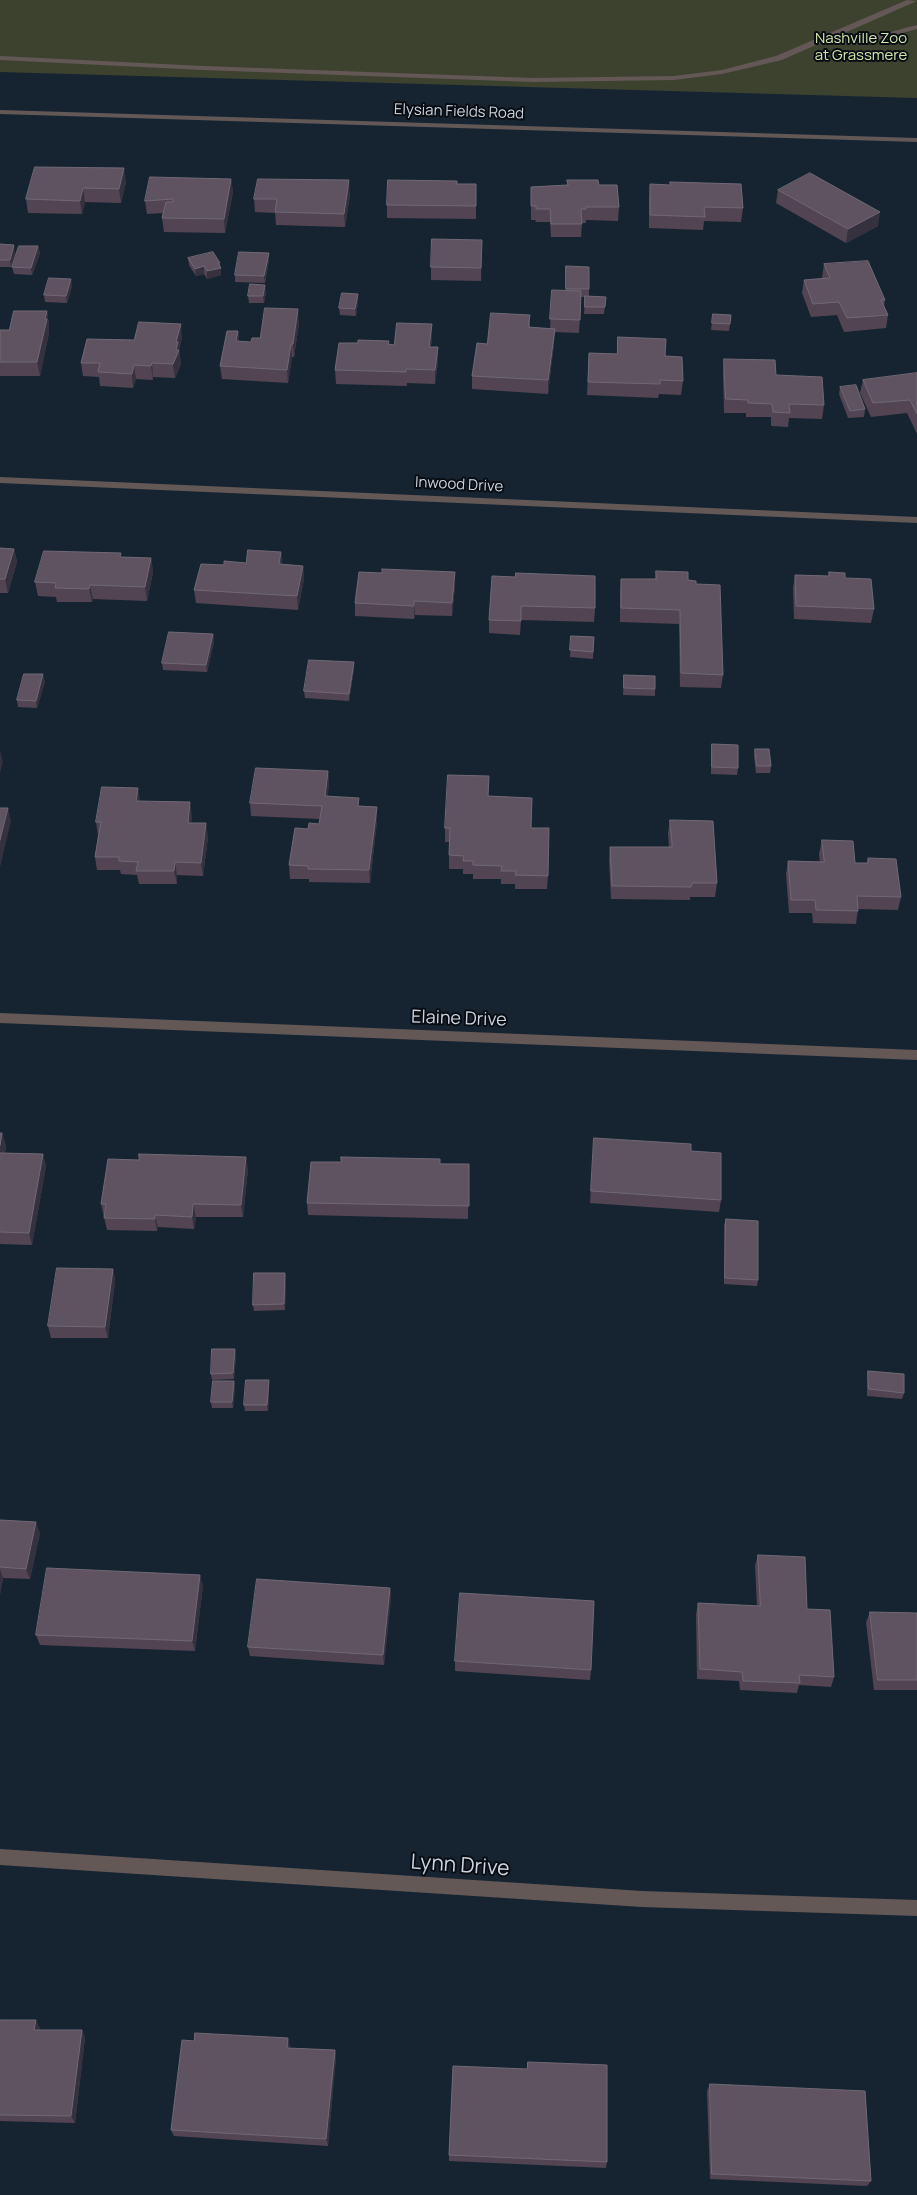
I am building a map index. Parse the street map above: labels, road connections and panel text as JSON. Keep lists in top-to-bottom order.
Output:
{
  "streets": {
    "street": [
      "Elysian Fields Road",
      "Inwood Drive",
      "Elaine Drive",
      "Lynn Drive"
    ]
  },
  "parks": ["Nashville Zoo at Grassmere"]
}
